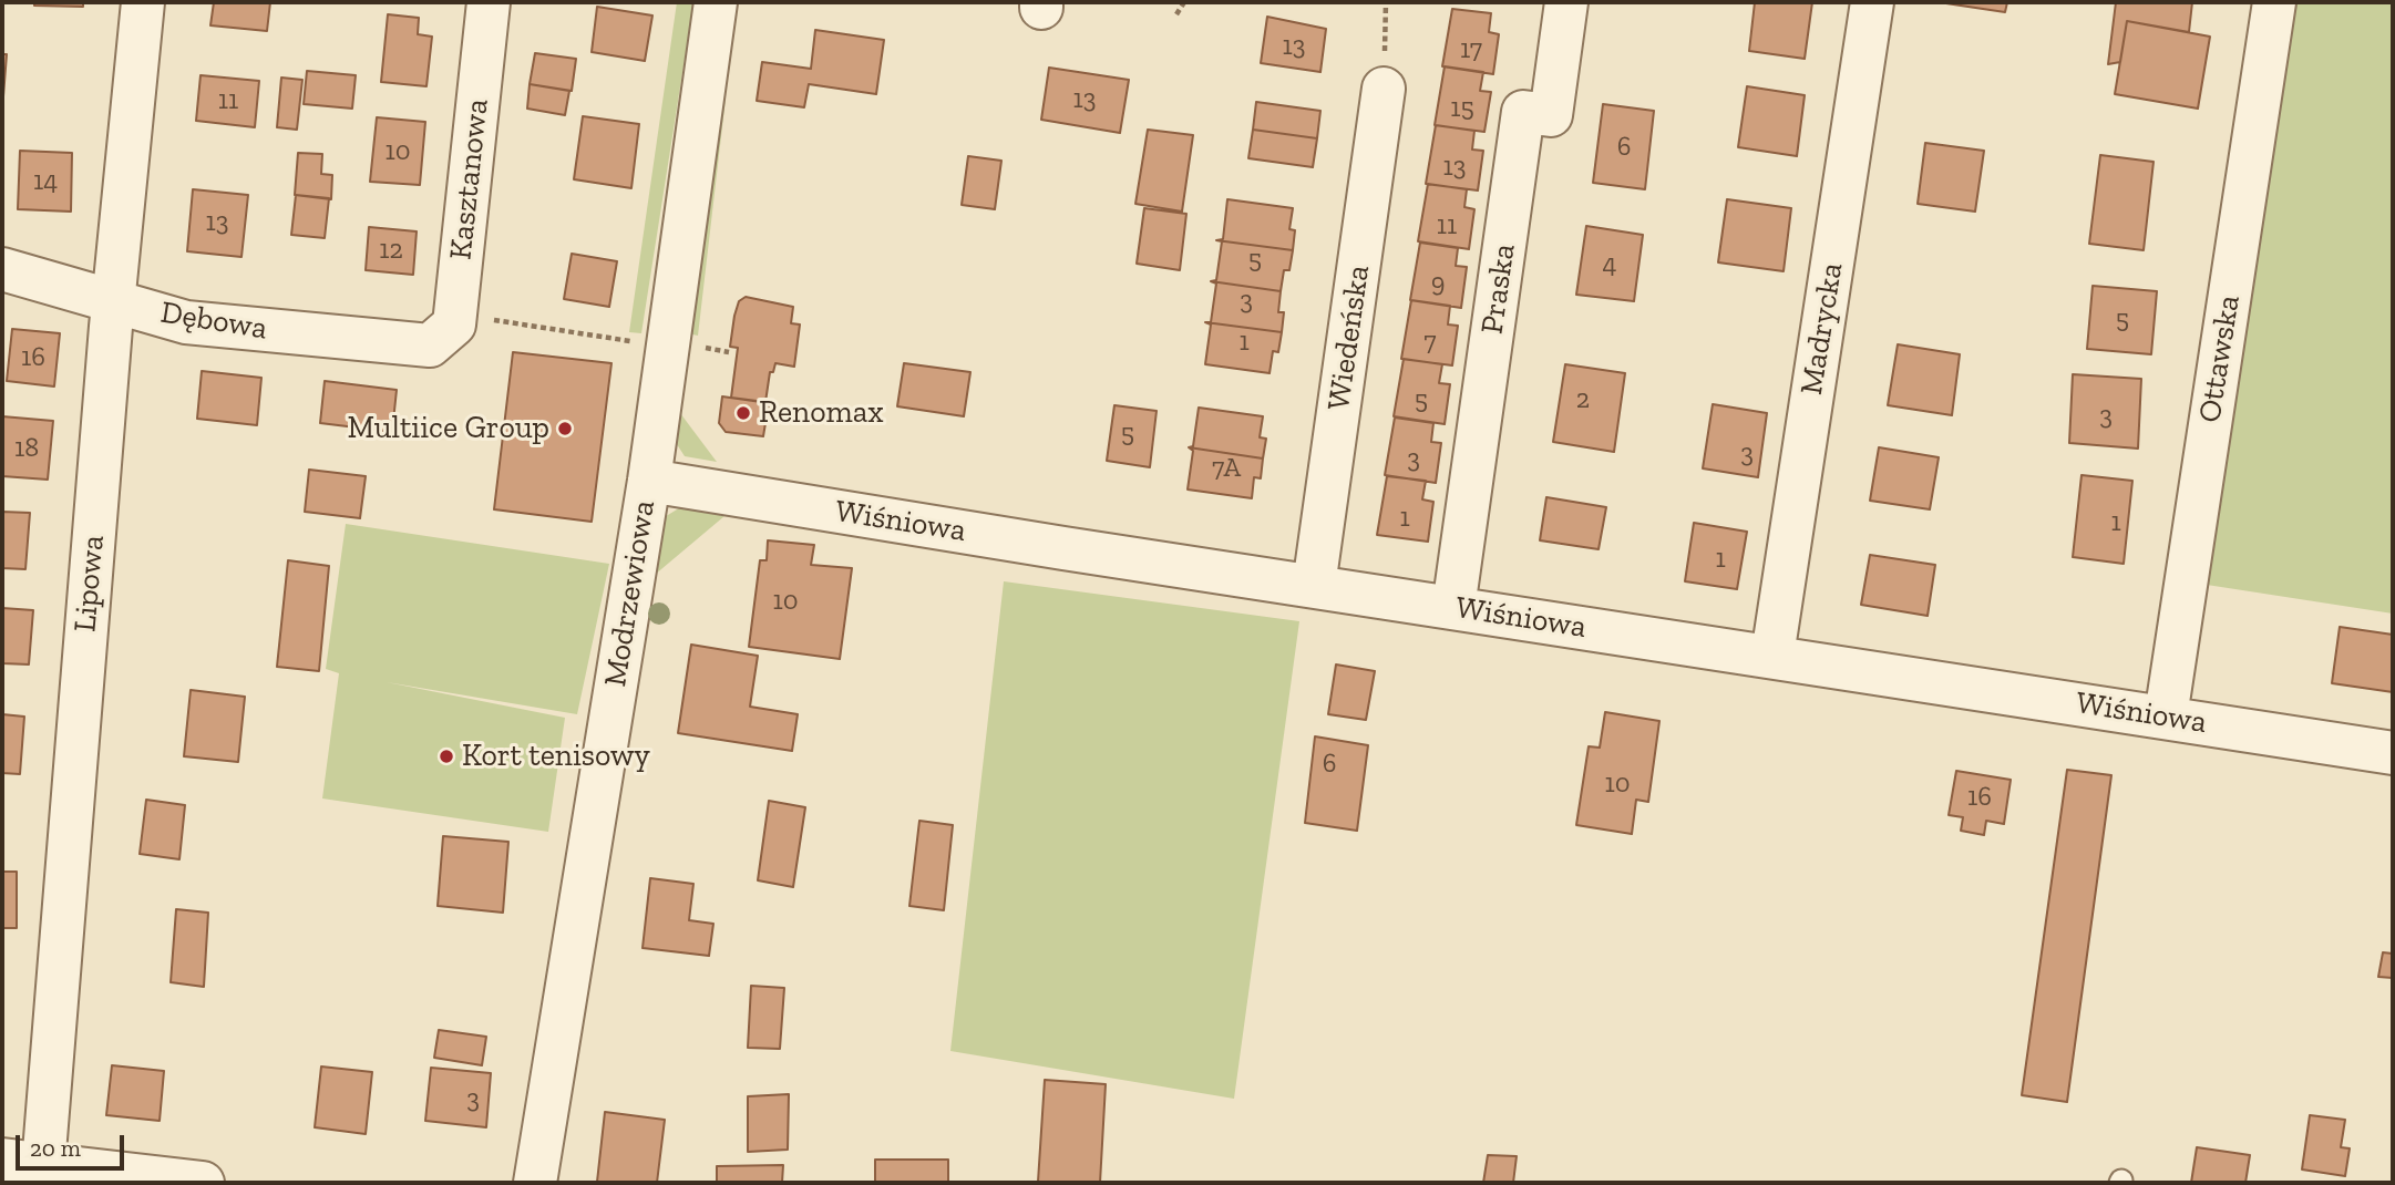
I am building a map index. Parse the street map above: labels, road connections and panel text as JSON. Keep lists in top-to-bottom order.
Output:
{
  "streets": {
    "street": [
      "Kasztanowa",
      "Praska",
      "Dębowa",
      "Madrycka",
      "Wiedeńska",
      "Ottawska",
      "Wiśniowa",
      "Lipowa",
      "Modrzewiowa"
    ]
  },
  "crossings": [
    ["Kasztanowa", "Dębowa"],
    ["Praska", "Wiśniowa"],
    ["Dębowa", "Lipowa"],
    ["Madrycka", "Wiśniowa"],
    ["Wiedeńska", "Wiśniowa"],
    ["Ottawska", "Wiśniowa"],
    ["Wiśniowa", "Modrzewiowa"]
  ],
  "places": ["Renomax", "Multiice Group", "Kort tenisowy"],
  "house_numbers": [
    "13",
    "17",
    "13",
    "11",
    "15",
    "6",
    "10",
    "13",
    "14",
    "13",
    "11",
    "12",
    "5",
    "4",
    "9",
    "3",
    "5",
    "1",
    "7",
    "16",
    "2",
    "5",
    "3",
    "5",
    "18",
    "3",
    "3",
    "7A",
    "1",
    "1",
    "1",
    "10",
    "6",
    "10",
    "16",
    "3"
  ],
  "scale_bar": "20 m"
}
